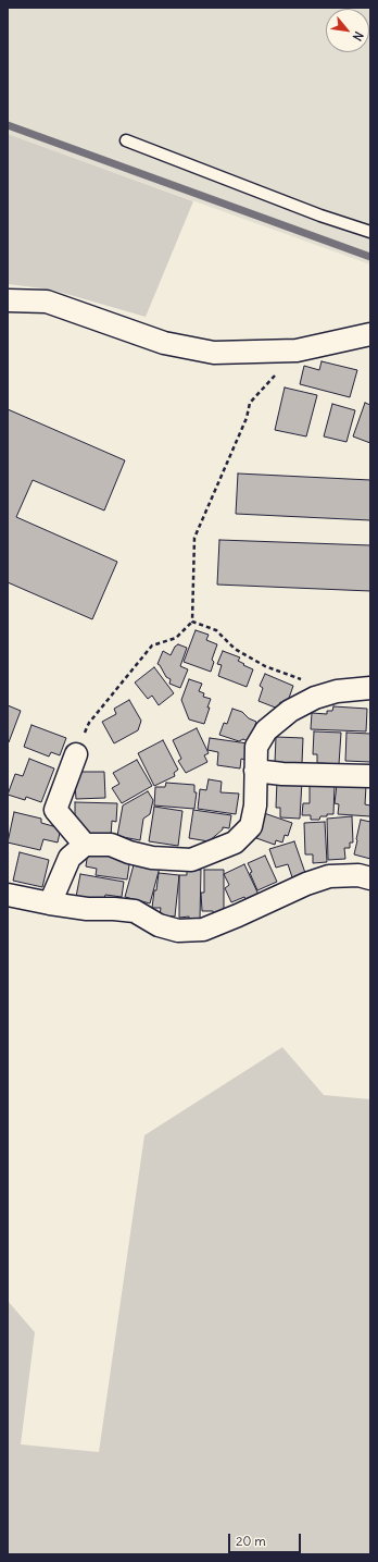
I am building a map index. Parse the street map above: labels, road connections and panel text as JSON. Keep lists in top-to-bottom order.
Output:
{
  "scale_bar": "20 m",
  "north": "bottom right"
}
